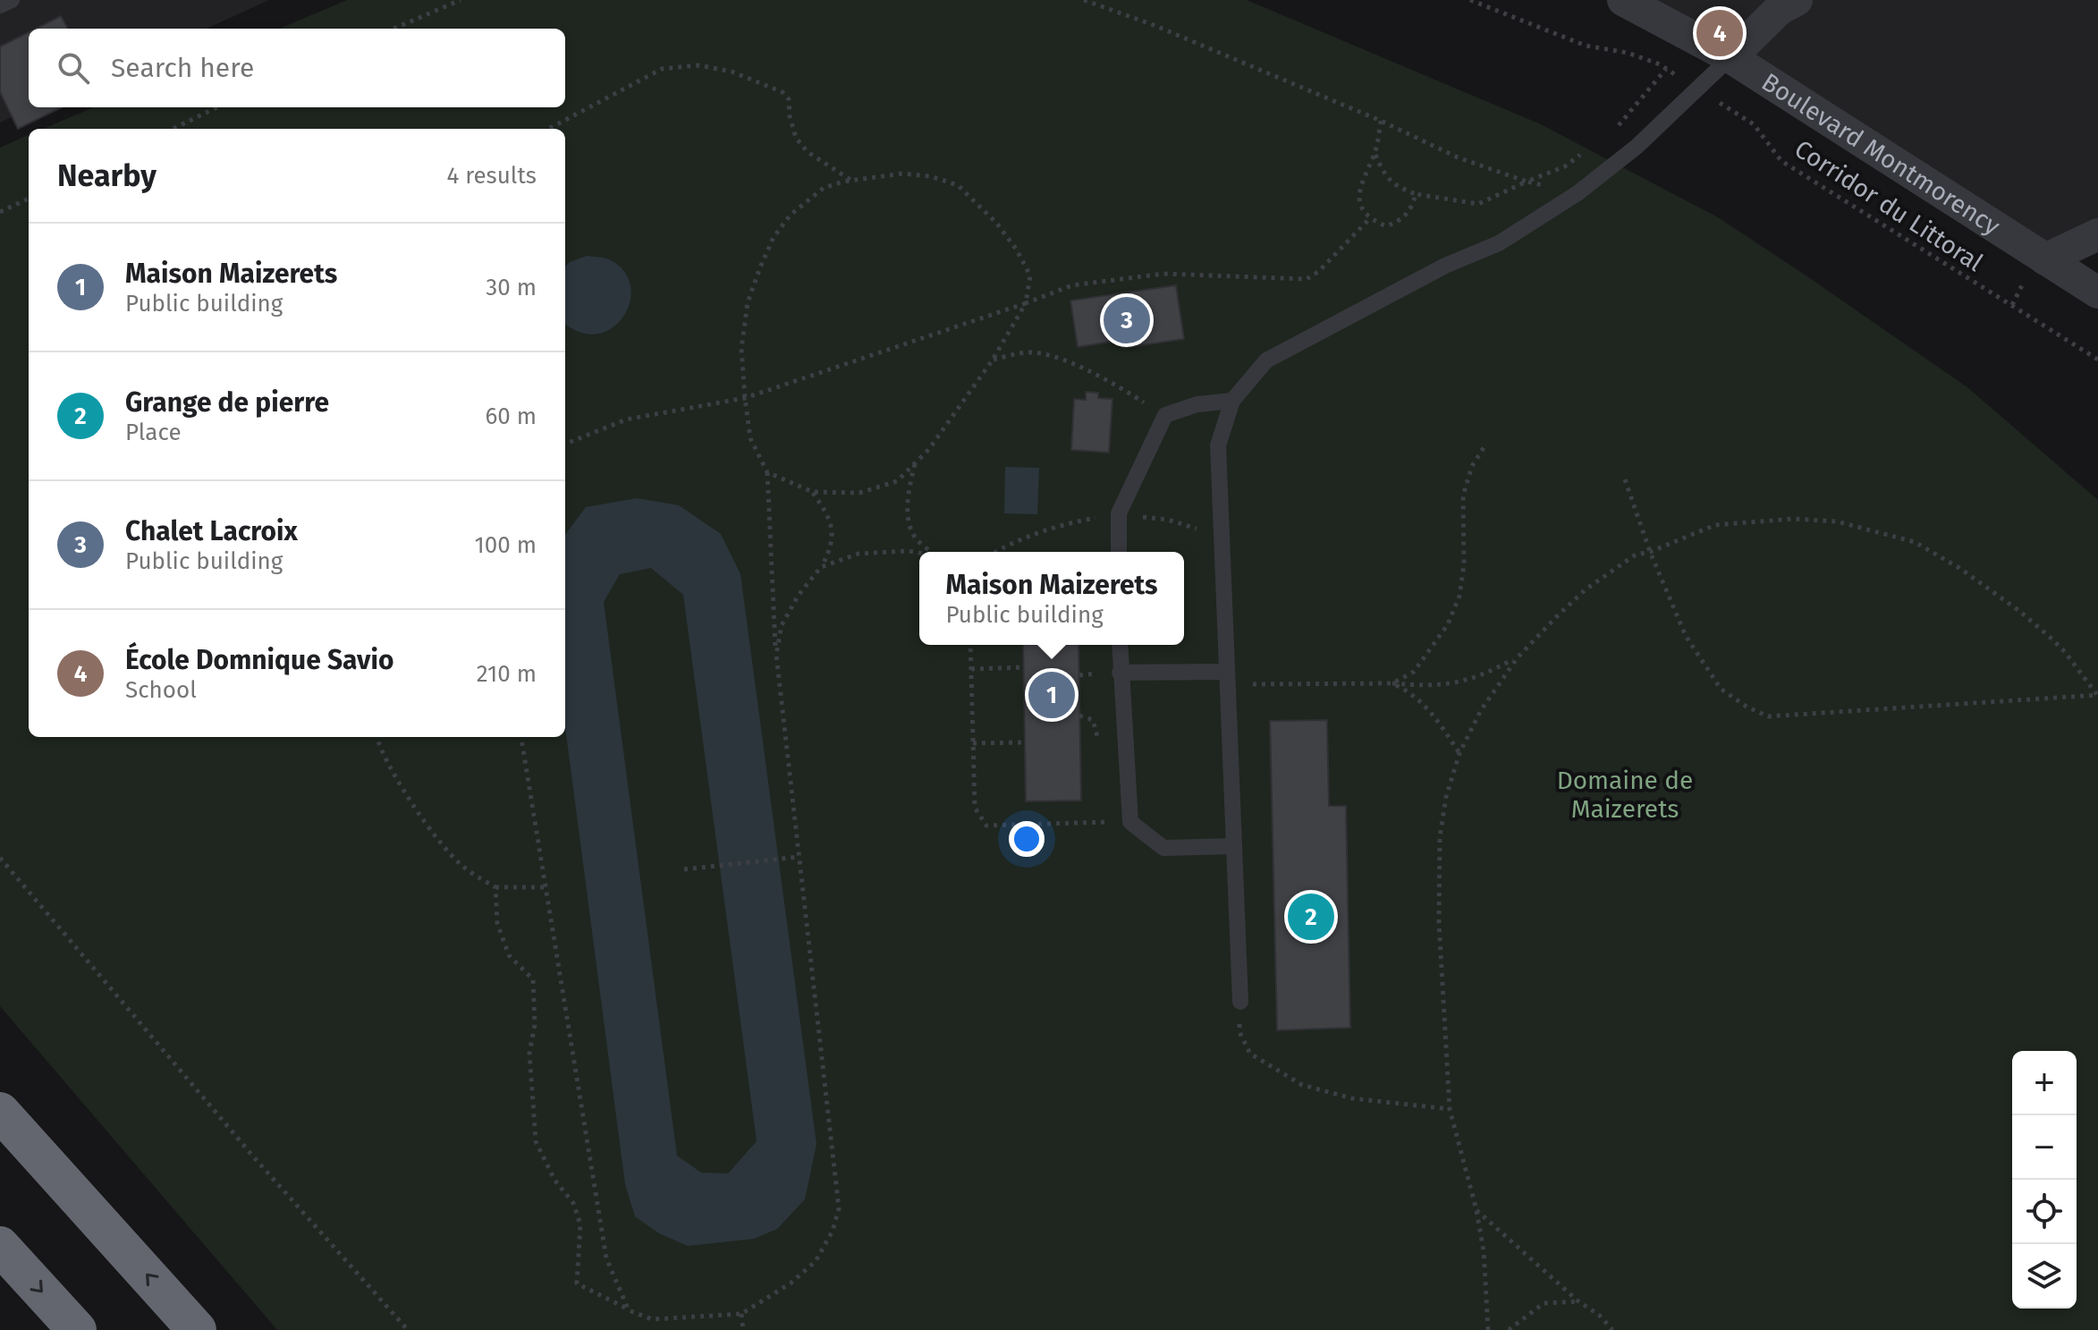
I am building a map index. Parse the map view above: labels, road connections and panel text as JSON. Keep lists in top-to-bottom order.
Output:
{
  "streets": {
    "street": ["Boulevard Montmorency"],
    "path": ["Corridor du Littoral"]
  },
  "parks": ["Domaine de Maizerets"],
  "page": {
    "pins": [
      "4",
      "3",
      "1",
      "2"
    ],
    "search": "Search here",
    "heading": ["Nearby", "4 results"],
    "list": [
      {
        "mark": "1",
        "name": "Maison Maizerets",
        "note": "Public building",
        "value": "30 m"
      },
      {
        "mark": "2",
        "name": "Grange de pierre",
        "note": "Place",
        "value": "60 m"
      },
      {
        "mark": "3",
        "name": "Chalet Lacroix",
        "note": "Public building",
        "value": "100 m"
      },
      {
        "mark": "4",
        "name": "École Domnique Savio",
        "note": "School",
        "value": "210 m"
      }
    ],
    "popup": ["Maison Maizerets", "Public building"],
    "map_buttons": ["+", "−"]
  }
}
